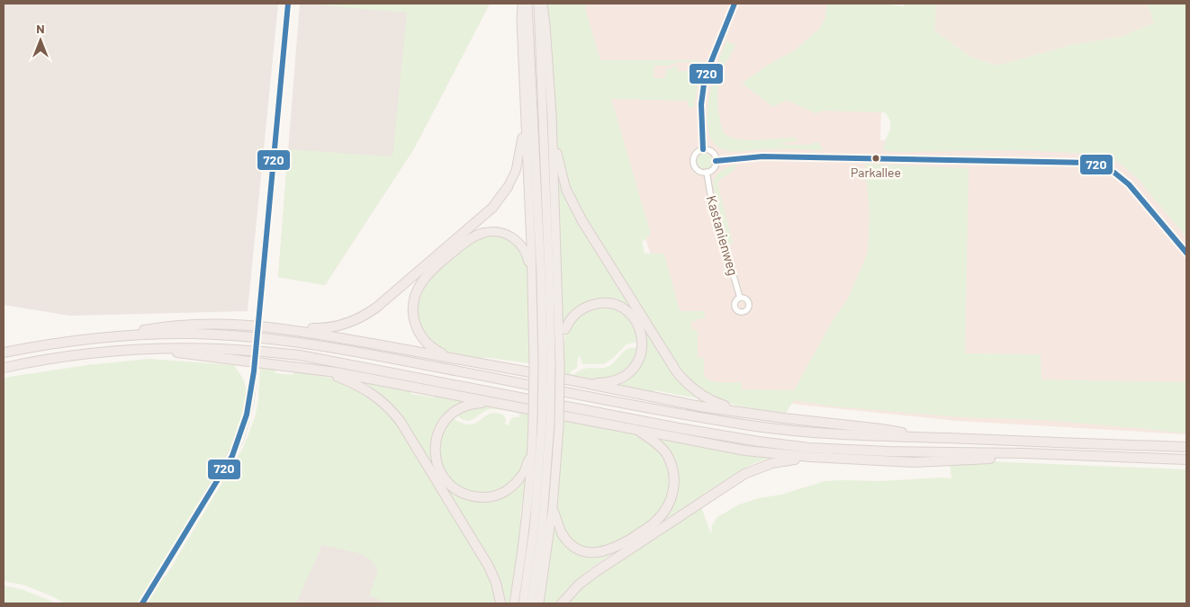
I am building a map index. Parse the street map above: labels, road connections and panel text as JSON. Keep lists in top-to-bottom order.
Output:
{
  "streets": {
    "street": ["Kastanienweg"]
  },
  "places": ["Parkallee"],
  "lines": ["transit line 720"],
  "north": "top"
}
